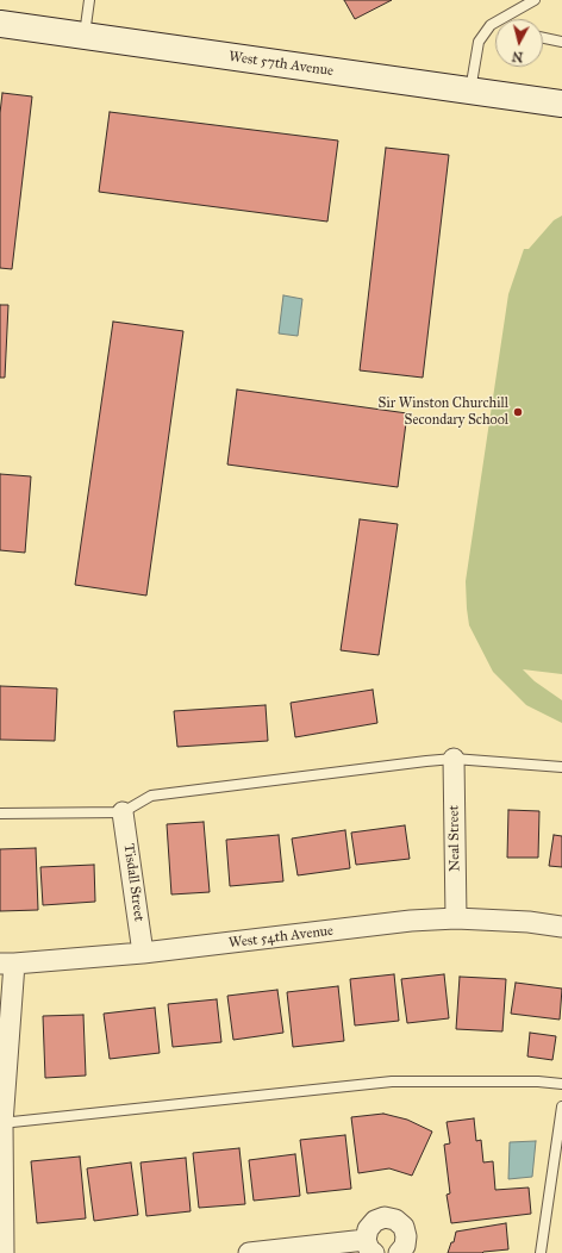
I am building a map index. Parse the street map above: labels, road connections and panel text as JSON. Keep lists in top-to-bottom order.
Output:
{
  "streets": {
    "street": [
      "West 57th Avenue",
      "Neal Street",
      "Tisdall Street",
      "West 54th Avenue"
    ]
  },
  "crossings": [
    ["Neal Street", "West 54th Avenue"],
    ["Tisdall Street", "West 54th Avenue"]
  ],
  "places": ["Sir Winston Churchill Secondary School"],
  "north": "bottom"
}
